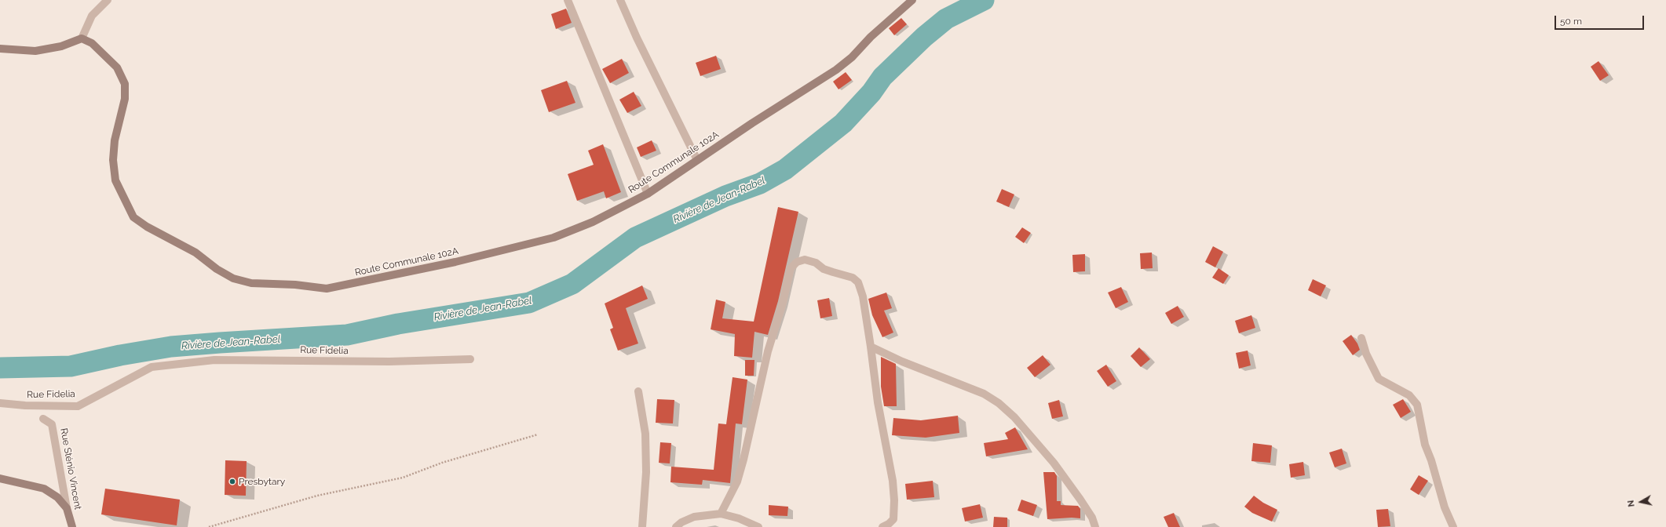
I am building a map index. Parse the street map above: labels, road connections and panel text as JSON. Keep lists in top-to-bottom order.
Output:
{
  "streets": {
    "street": ["Route Communale 102A", "Rue Fidelia", "Rue Sténio Vincent"]
  },
  "water": ["Rivière de Jean-Rabel"],
  "places": ["Presbytary"],
  "scale_bar": "50 m",
  "north": "left"
}
